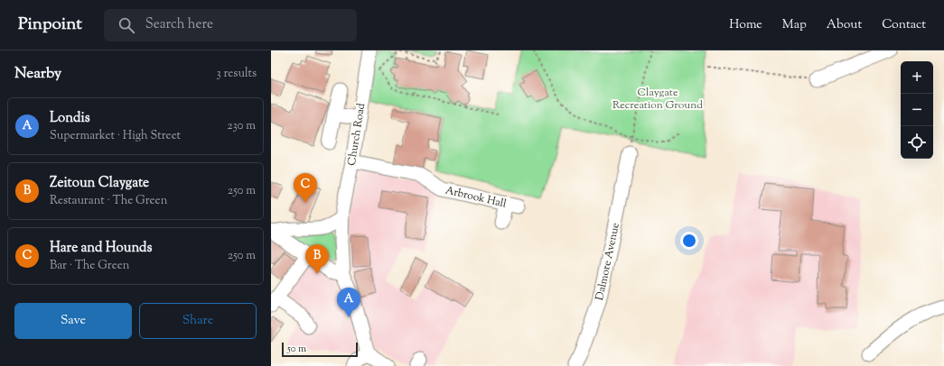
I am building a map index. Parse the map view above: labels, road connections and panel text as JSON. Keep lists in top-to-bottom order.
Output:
{
  "streets": {
    "street": ["Church Road", "Arbrook Hall", "Dalmore Avenue"]
  },
  "crossings": [
    ["Church Road", "Arbrook Hall"]
  ],
  "parks": ["Claygate Recreation Ground"],
  "scale_bar": "50 m",
  "page": {
    "header": "Pinpoint",
    "search": "Search here",
    "nav": [
      "Home",
      "Map",
      "About",
      "Contact"
    ],
    "heading": ["Nearby", "3 results"],
    "map_buttons": ["+", "−"],
    "list": [
      {
        "mark": "A",
        "name": "Londis",
        "note": "Supermarket · High Street",
        "value": "230 m"
      },
      {
        "mark": "B",
        "name": "Zeitoun Claygate",
        "note": "Restaurant · The Green",
        "value": "250 m"
      },
      {
        "mark": "C",
        "name": "Hare and Hounds",
        "note": "Bar · The Green",
        "value": "250 m"
      }
    ],
    "pins": ["C", "B", "A"],
    "buttons": ["Save", "Share"],
    "scale": "50 m"
  }
}
